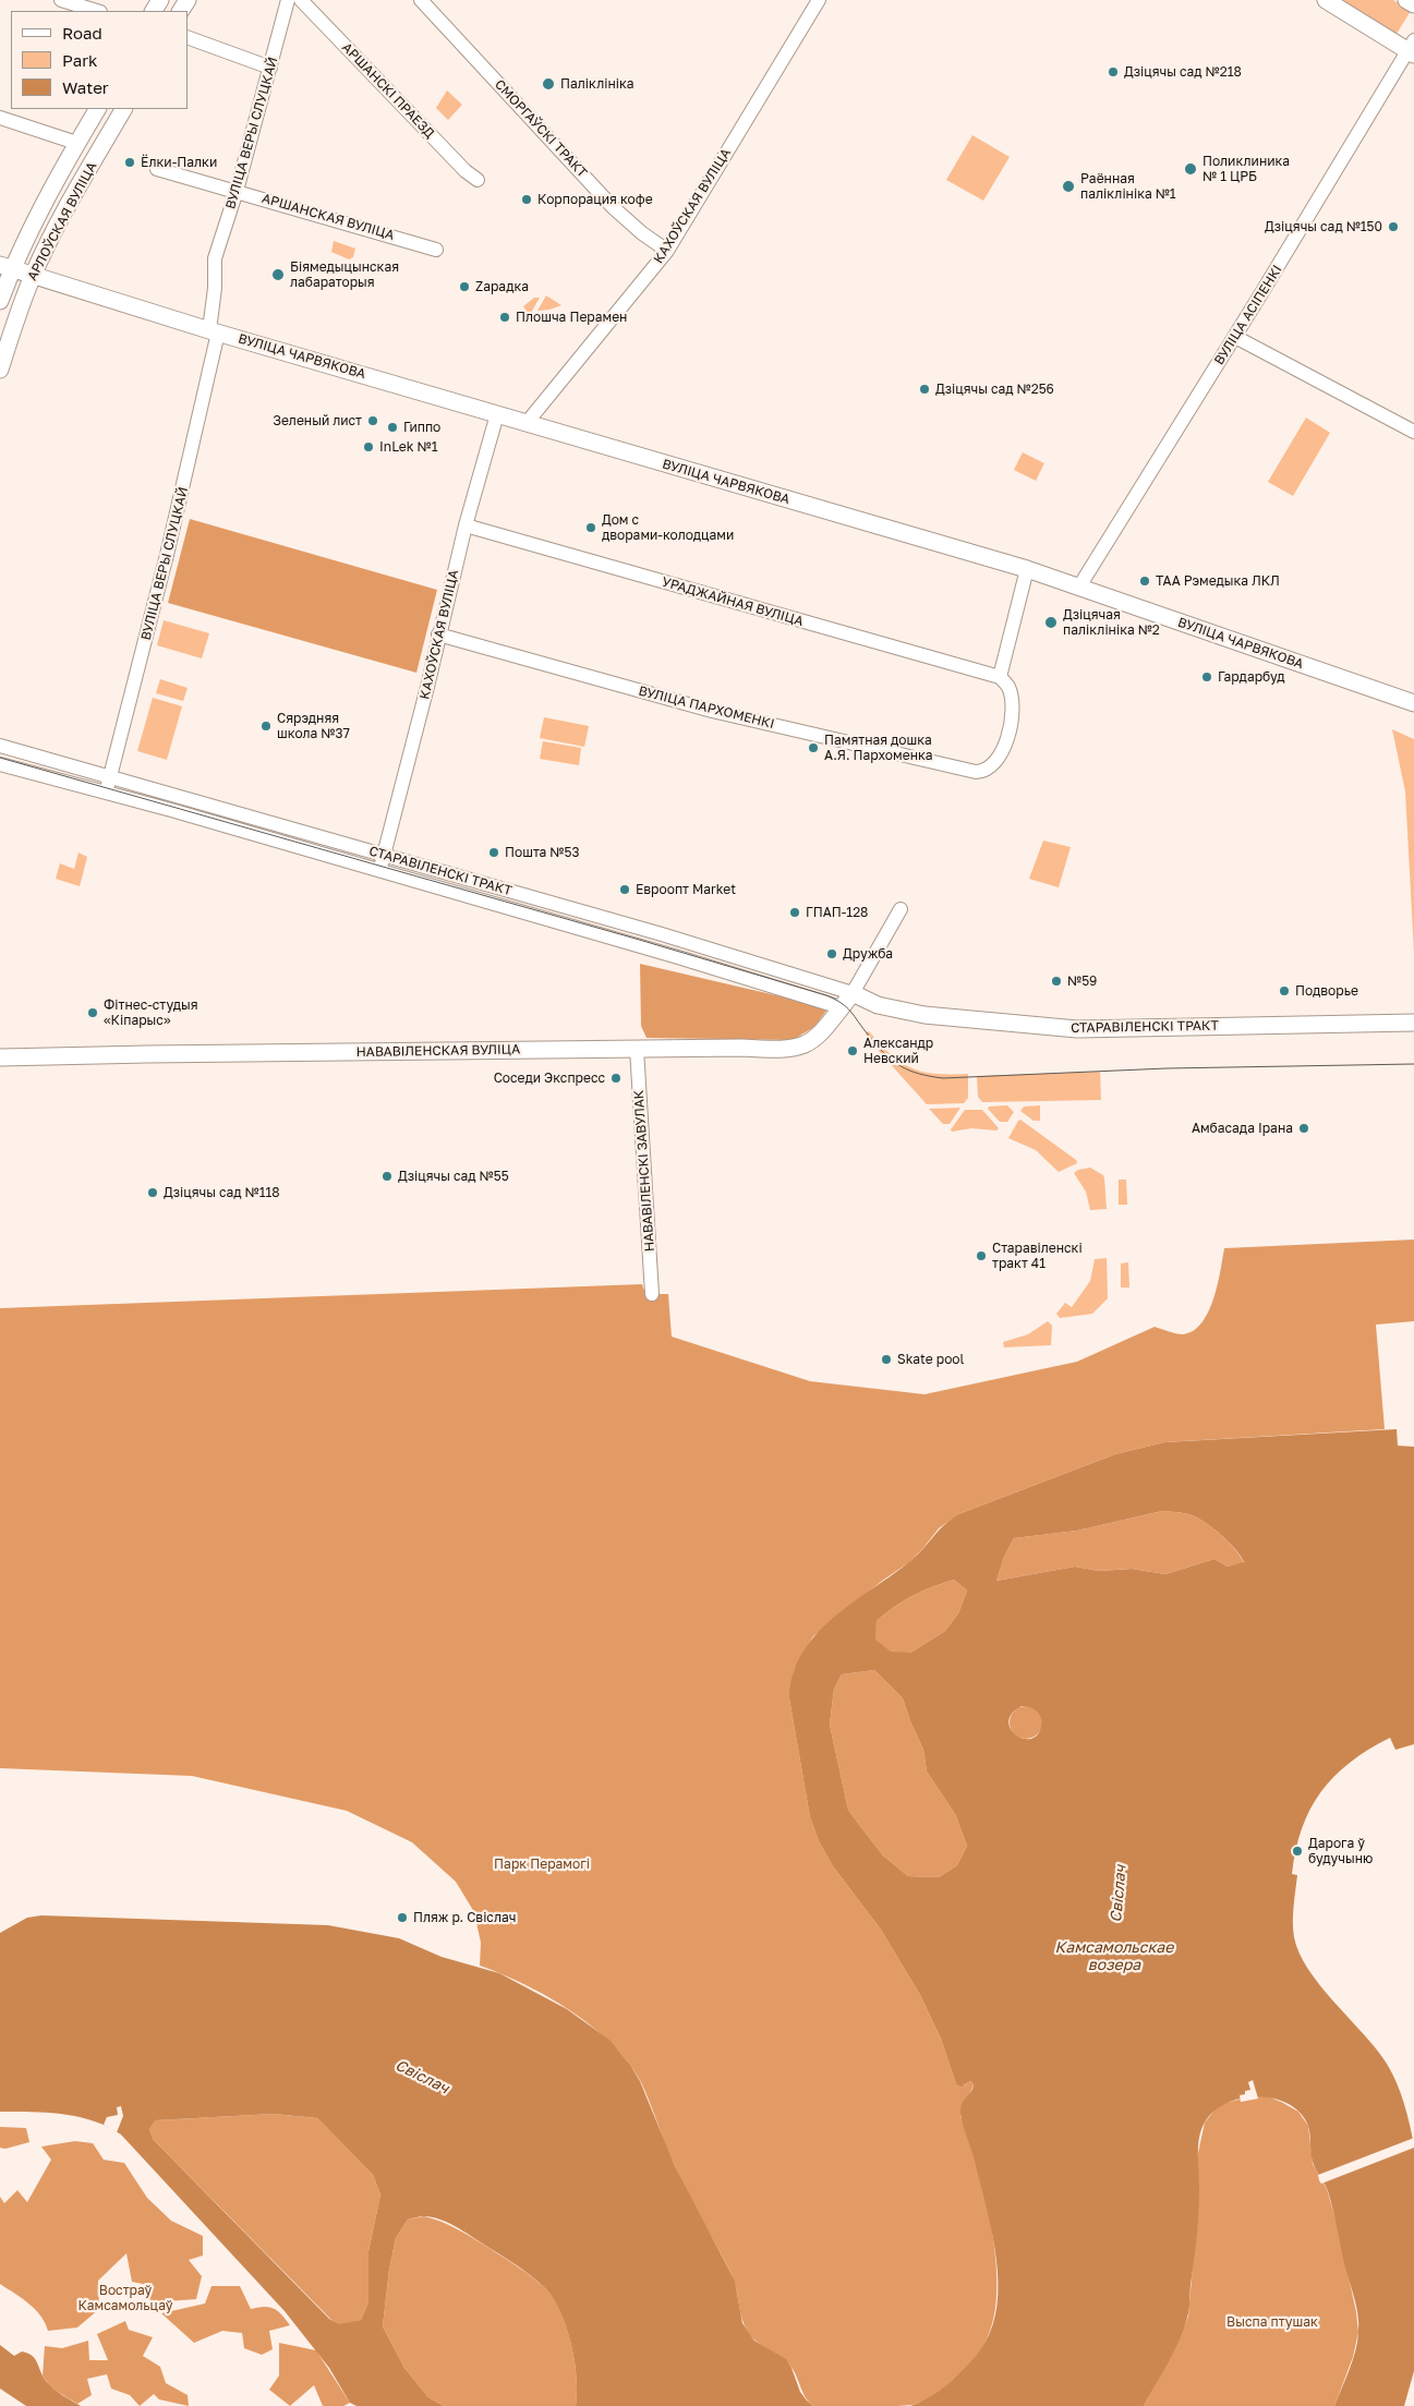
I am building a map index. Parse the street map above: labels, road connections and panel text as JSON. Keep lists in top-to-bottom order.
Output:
{
  "streets": {
    "main road": [
      "АРЛОЎСКАЯ ВУЛІЦА",
      "ВУЛІЦА ЧАРВЯКОВА",
      "СТАРАВІЛЕНСКІ ТРАКТ",
      "НАВАВІЛЕНСКАЯ ВУЛІЦА"
    ],
    "street": [
      "АРШАНСКІ ПРАЕЗД",
      "СМОРГАЎСКІ ТРАКТ",
      "ВУЛІЦА ВЕРЫ СЛУЦКАЙ",
      "КАХОЎСКАЯ ВУЛІЦА",
      "АРШАНСКАЯ ВУЛІЦА",
      "ВУЛІЦА АСІПЕНКІ",
      "УРАДЖАЙНАЯ ВУЛІЦА",
      "ВУЛІЦА ПАРХОМЕНКІ",
      "НАВАВІЛЕНСКІ ЗАВУЛАК"
    ]
  },
  "crossings": [
    ["СМОРГАЎСКІ ТРАКТ", "КАХОЎСКАЯ ВУЛІЦА"],
    ["ВУЛІЦА ВЕРЫ СЛУЦКАЙ", "АРШАНСКАЯ ВУЛІЦА"],
    ["ВУЛІЦА ВЕРЫ СЛУЦКАЙ", "ВУЛІЦА ЧАРВЯКОВА"],
    ["ВУЛІЦА ВЕРЫ СЛУЦКАЙ", "СТАРАВІЛЕНСКІ ТРАКТ"],
    ["КАХОЎСКАЯ ВУЛІЦА", "ВУЛІЦА ЧАРВЯКОВА"],
    ["КАХОЎСКАЯ ВУЛІЦА", "УРАДЖАЙНАЯ ВУЛІЦА"],
    ["КАХОЎСКАЯ ВУЛІЦА", "ВУЛІЦА ПАРХОМЕНКІ"],
    ["КАХОЎСКАЯ ВУЛІЦА", "СТАРАВІЛЕНСКІ ТРАКТ"],
    ["АРЛОЎСКАЯ ВУЛІЦА", "ВУЛІЦА ЧАРВЯКОВА"],
    ["ВУЛІЦА АСІПЕНКІ", "ВУЛІЦА ЧАРВЯКОВА"],
    ["УРАДЖАЙНАЯ ВУЛІЦА", "ВУЛІЦА ПАРХОМЕНКІ"],
    ["СТАРАВІЛЕНСКІ ТРАКТ", "НАВАВІЛЕНСКАЯ ВУЛІЦА"],
    ["НАВАВІЛЕНСКАЯ ВУЛІЦА", "НАВАВІЛЕНСКІ ЗАВУЛАК"]
  ],
  "water": ["Свіслач", "Камсамольскае возера"],
  "parks": ["Парк Перамогі", "Востраў Камсамольцаў", "Выспа птушак"],
  "places": [
    "Дзіцячы сад №218",
    "Паліклініка",
    "Ёлки-Палки",
    "Поликлиника № 1 ЦРБ",
    "Раённая паліклініка №1",
    "Корпорация кофе",
    "Дзіцячы сад №150",
    "Біямедыцынская лабараторыя",
    "Zарадка",
    "Плошча Перамен",
    "Дзіцячы сад №256",
    "Зеленый лист",
    "Гиппо",
    "InLek №1",
    "Дом с дворами-колодцами",
    "ТАА Рэмедыка ЛКЛ",
    "Дзіцячая паліклініка №2",
    "Гардарбуд",
    "Сярэдняя школа №37",
    "Памятная дошка А.Я. Пархоменка",
    "Пошта №53",
    "Евроопт Market",
    "ГПАП-128",
    "Дружба",
    "№59",
    "Подворье",
    "Фітнес-студыя «Кіпарыс»",
    "Александр Невский",
    "Соседи Экспресс",
    "Амбасада Ірана",
    "Дзіцячы сад №55",
    "Дзіцячы сад №118",
    "Старавіленскі тракт 41",
    "Skate pool",
    "Дарога ў будучыню",
    "Пляж р. Свіслач"
  ],
  "legend": ["Road", "Park", "Water"]
}
